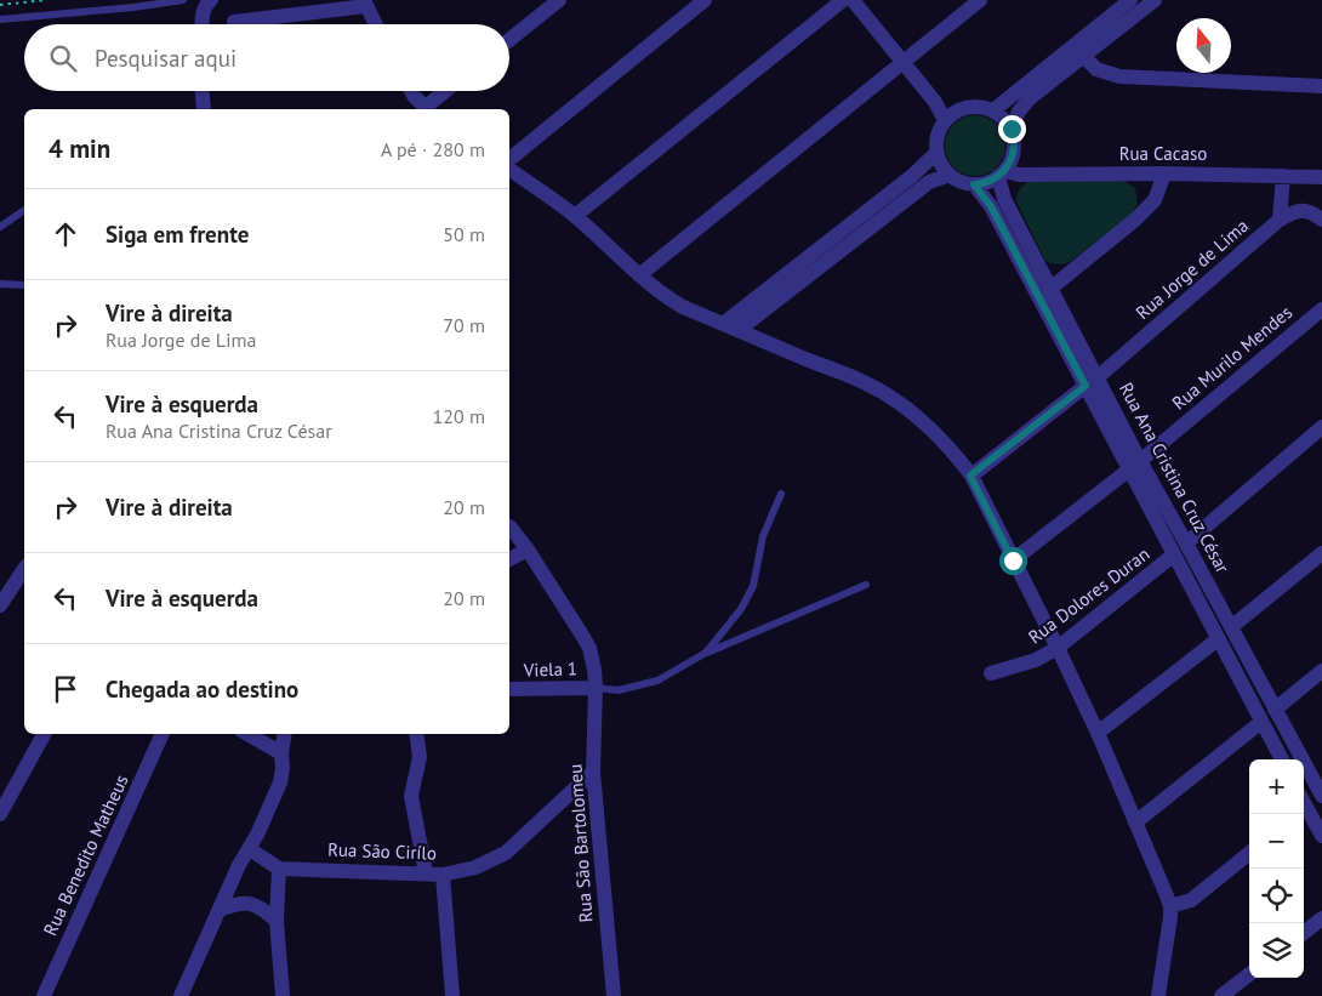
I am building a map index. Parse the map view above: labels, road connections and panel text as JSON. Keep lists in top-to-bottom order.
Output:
{
  "streets": {
    "street": [
      "Rua Cacaso",
      "Rua Jorge de Lima",
      "Rua Murilo Mendes",
      "Rua Ana Cristina Cruz César",
      "Rua Dolores Duran",
      "Viela 1",
      "Rua São Bartolomeu",
      "Rua São Cirílo",
      "Rua Benedito Matheus"
    ]
  },
  "crossings": [
    ["Rua Cacaso", "Rua Ana Cristina Cruz César"],
    ["Rua Jorge de Lima", "Rua Ana Cristina Cruz César"],
    ["Rua Murilo Mendes", "Rua Ana Cristina Cruz César"],
    ["Rua Ana Cristina Cruz César", "Rua Dolores Duran"],
    ["Viela 1", "Rua São Bartolomeu"],
    ["Rua São Bartolomeu", "Rua São Cirílo"]
  ],
  "north": "top",
  "page": {
    "search": "Pesquisar aqui",
    "heading": ["4 min", "A pé · 280 m"],
    "list": [
      ["Siga em frente", "50 m"],
      ["Vire à direita", "Rua Jorge de Lima", "70 m"],
      ["Vire à esquerda", "Rua Ana Cristina Cruz César", "120 m"],
      ["Vire à direita", "20 m"],
      ["Vire à esquerda", "20 m"],
      "Chegada ao destino"
    ],
    "map_buttons": ["+", "−"]
  }
}
